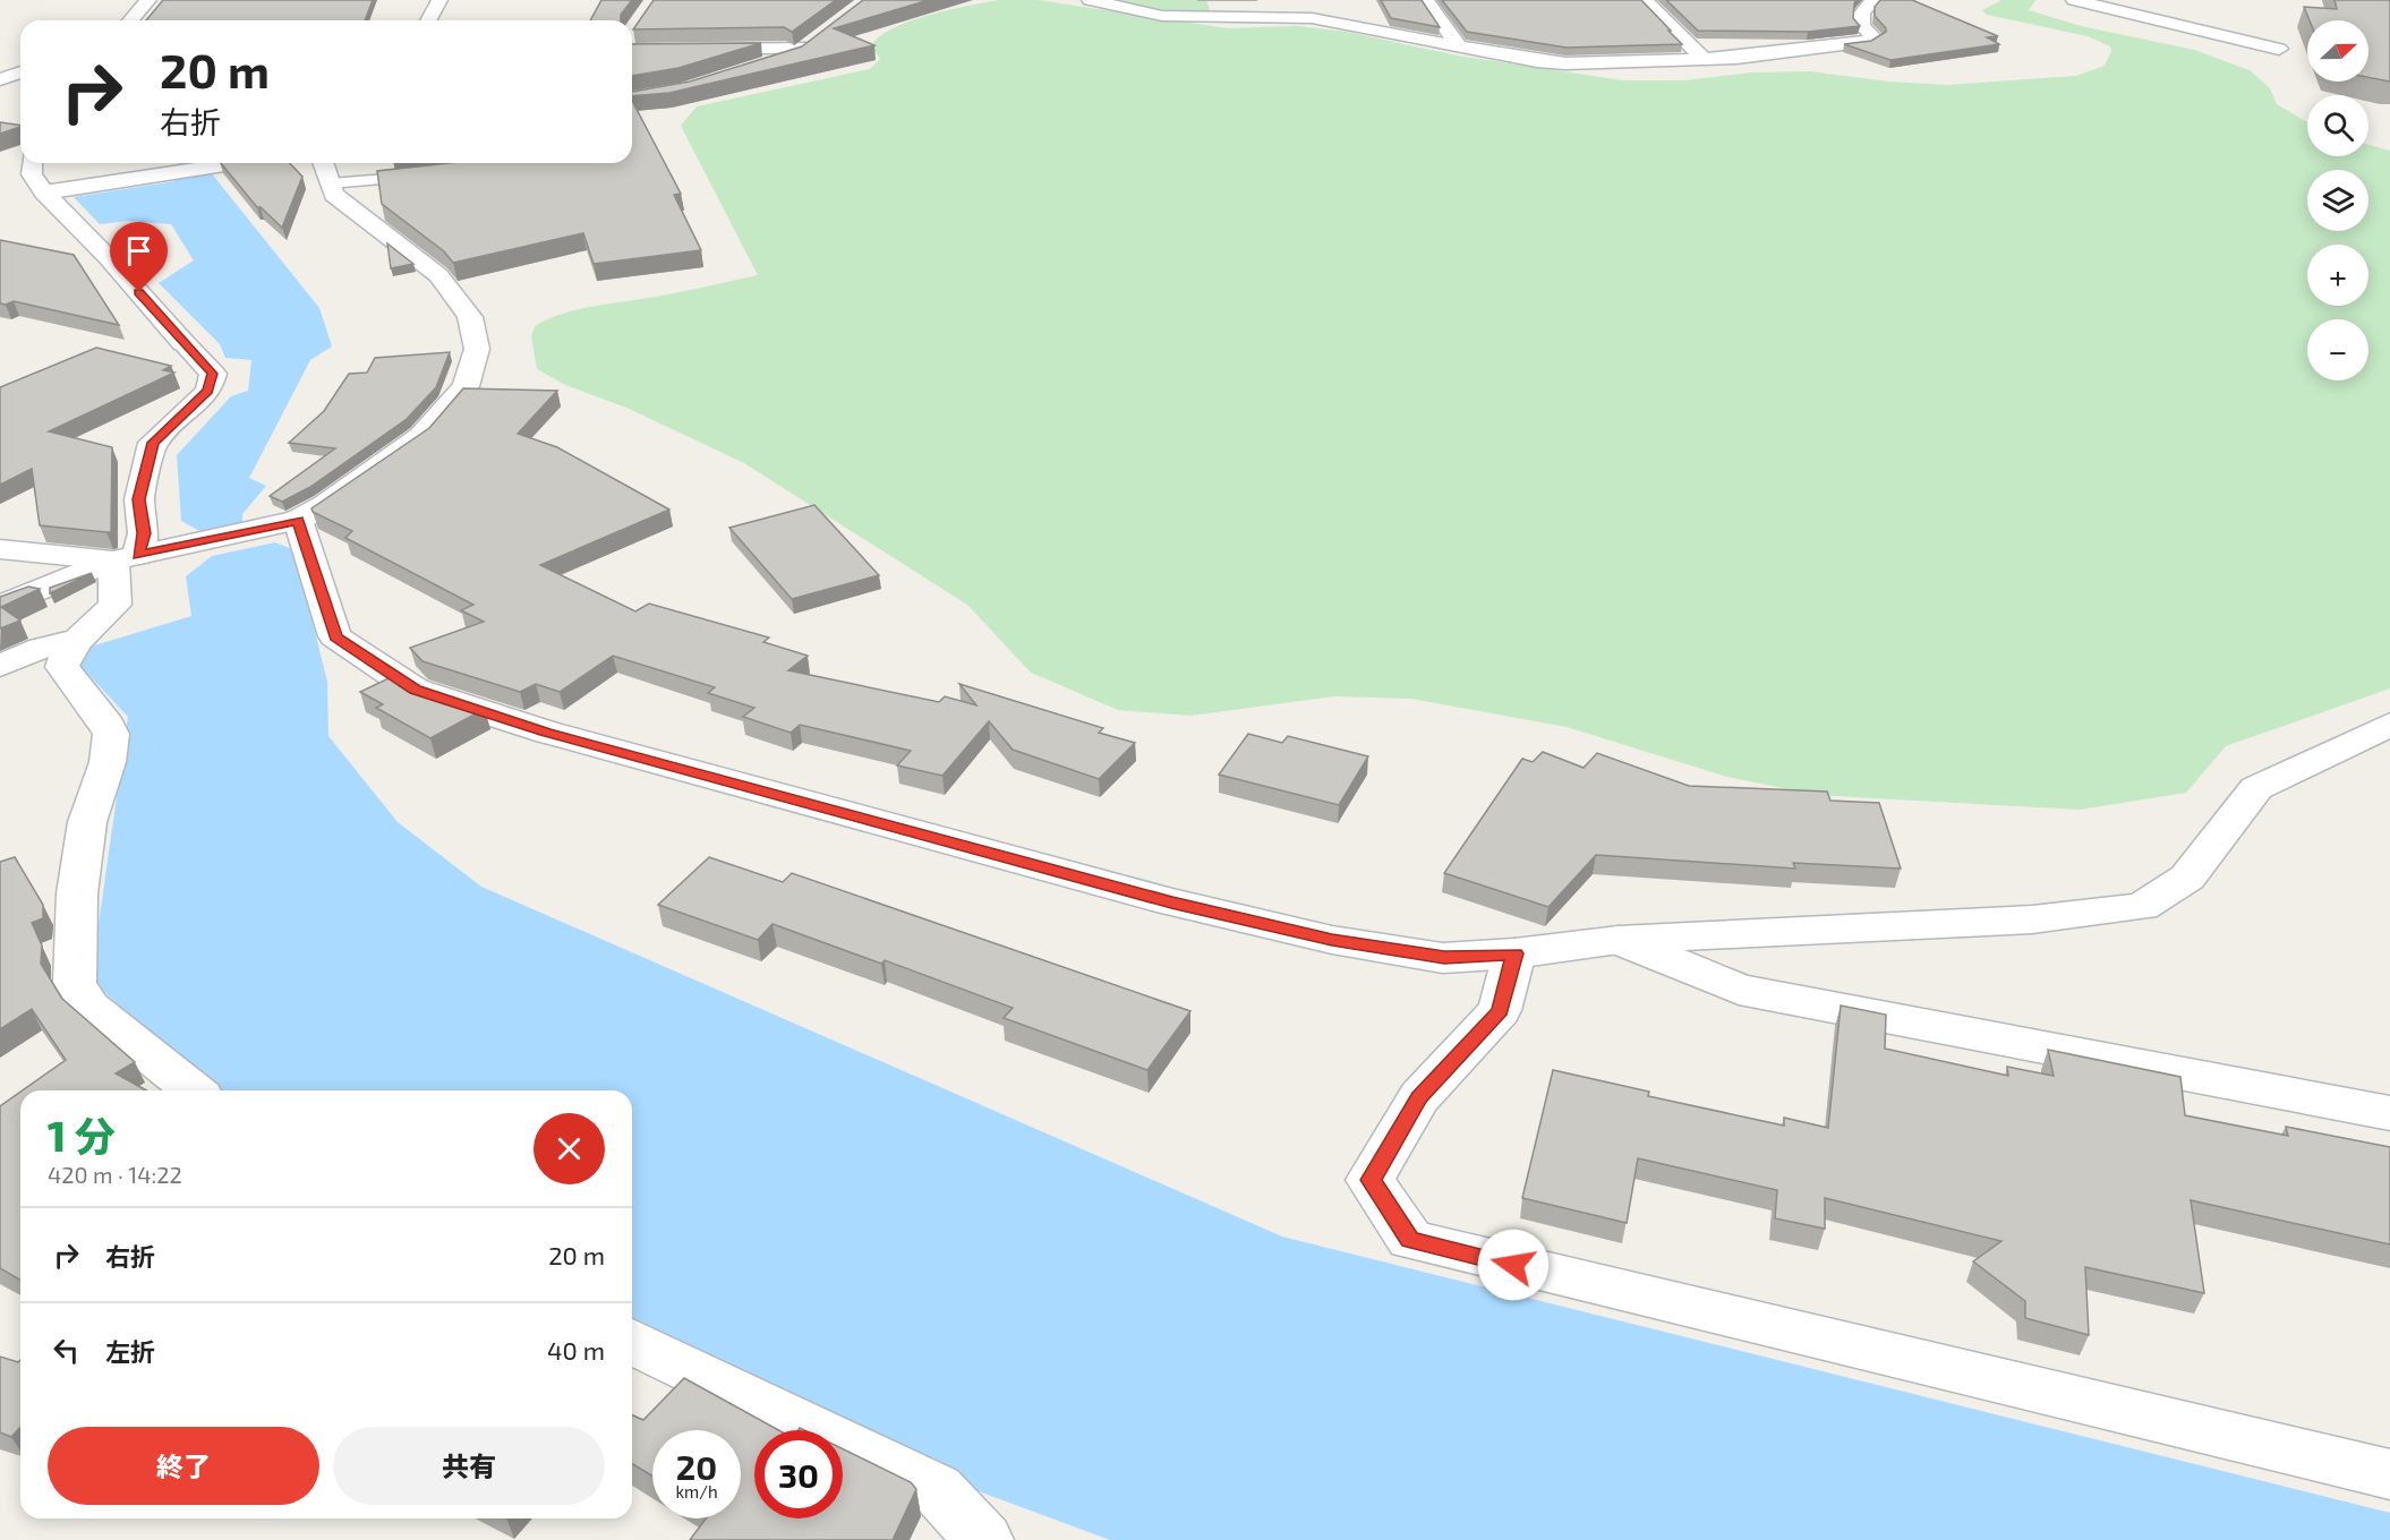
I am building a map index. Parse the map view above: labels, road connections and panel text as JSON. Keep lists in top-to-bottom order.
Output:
{
  "north": "right",
  "page": {
    "map_buttons": ["+", "−"],
    "turn": ["20 m", "右折"],
    "heading": ["1 分", "420 m · 14:22"],
    "list": [
      {
        "name": "右折",
        "value": "20 m"
      },
      {
        "name": "左折",
        "value": "40 m"
      }
    ],
    "buttons": ["終了", "共有"],
    "speed": "20 km/h",
    "limit": "30"
  }
}
